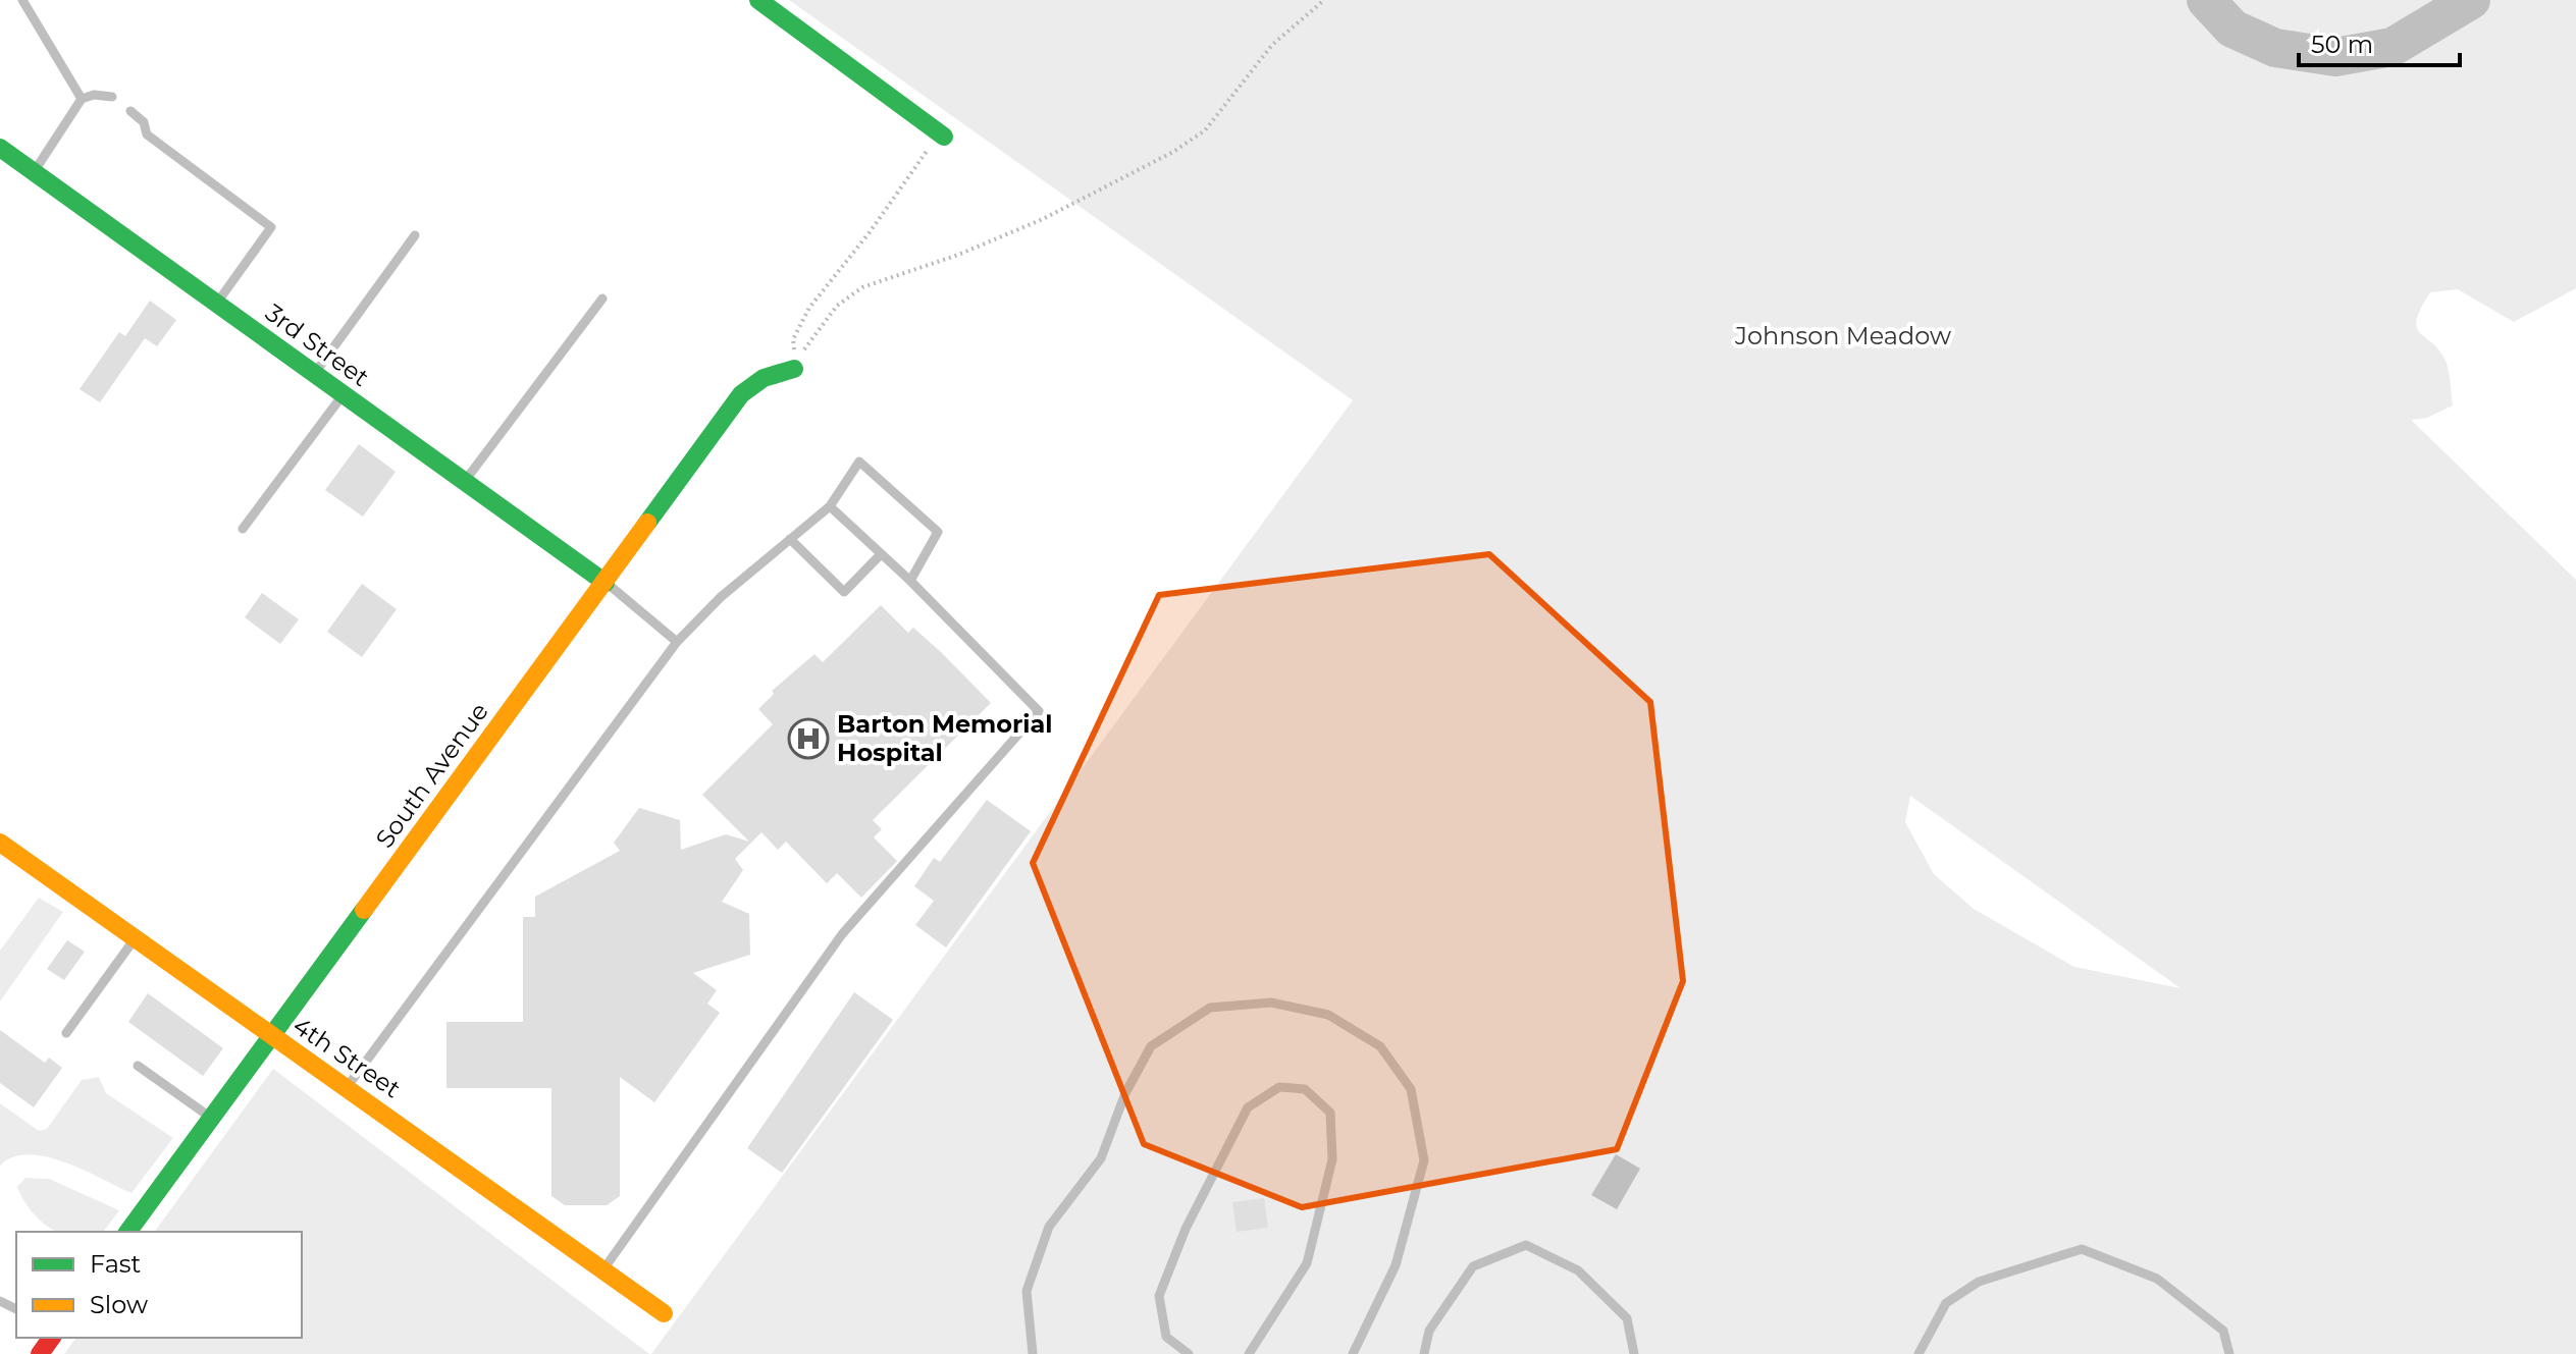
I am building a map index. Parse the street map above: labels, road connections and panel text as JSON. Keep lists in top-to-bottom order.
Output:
{
  "streets": {
    "street": ["3rd Street", "South Avenue", "4th Street"]
  },
  "crossings": [
    ["3rd Street", "South Avenue"],
    ["South Avenue", "4th Street"]
  ],
  "parks": ["Johnson Meadow"],
  "places": {
    "hospital": ["Barton Memorial Hospital"]
  },
  "legend": ["Fast", "Slow"],
  "scale_bar": "50 m"
}
